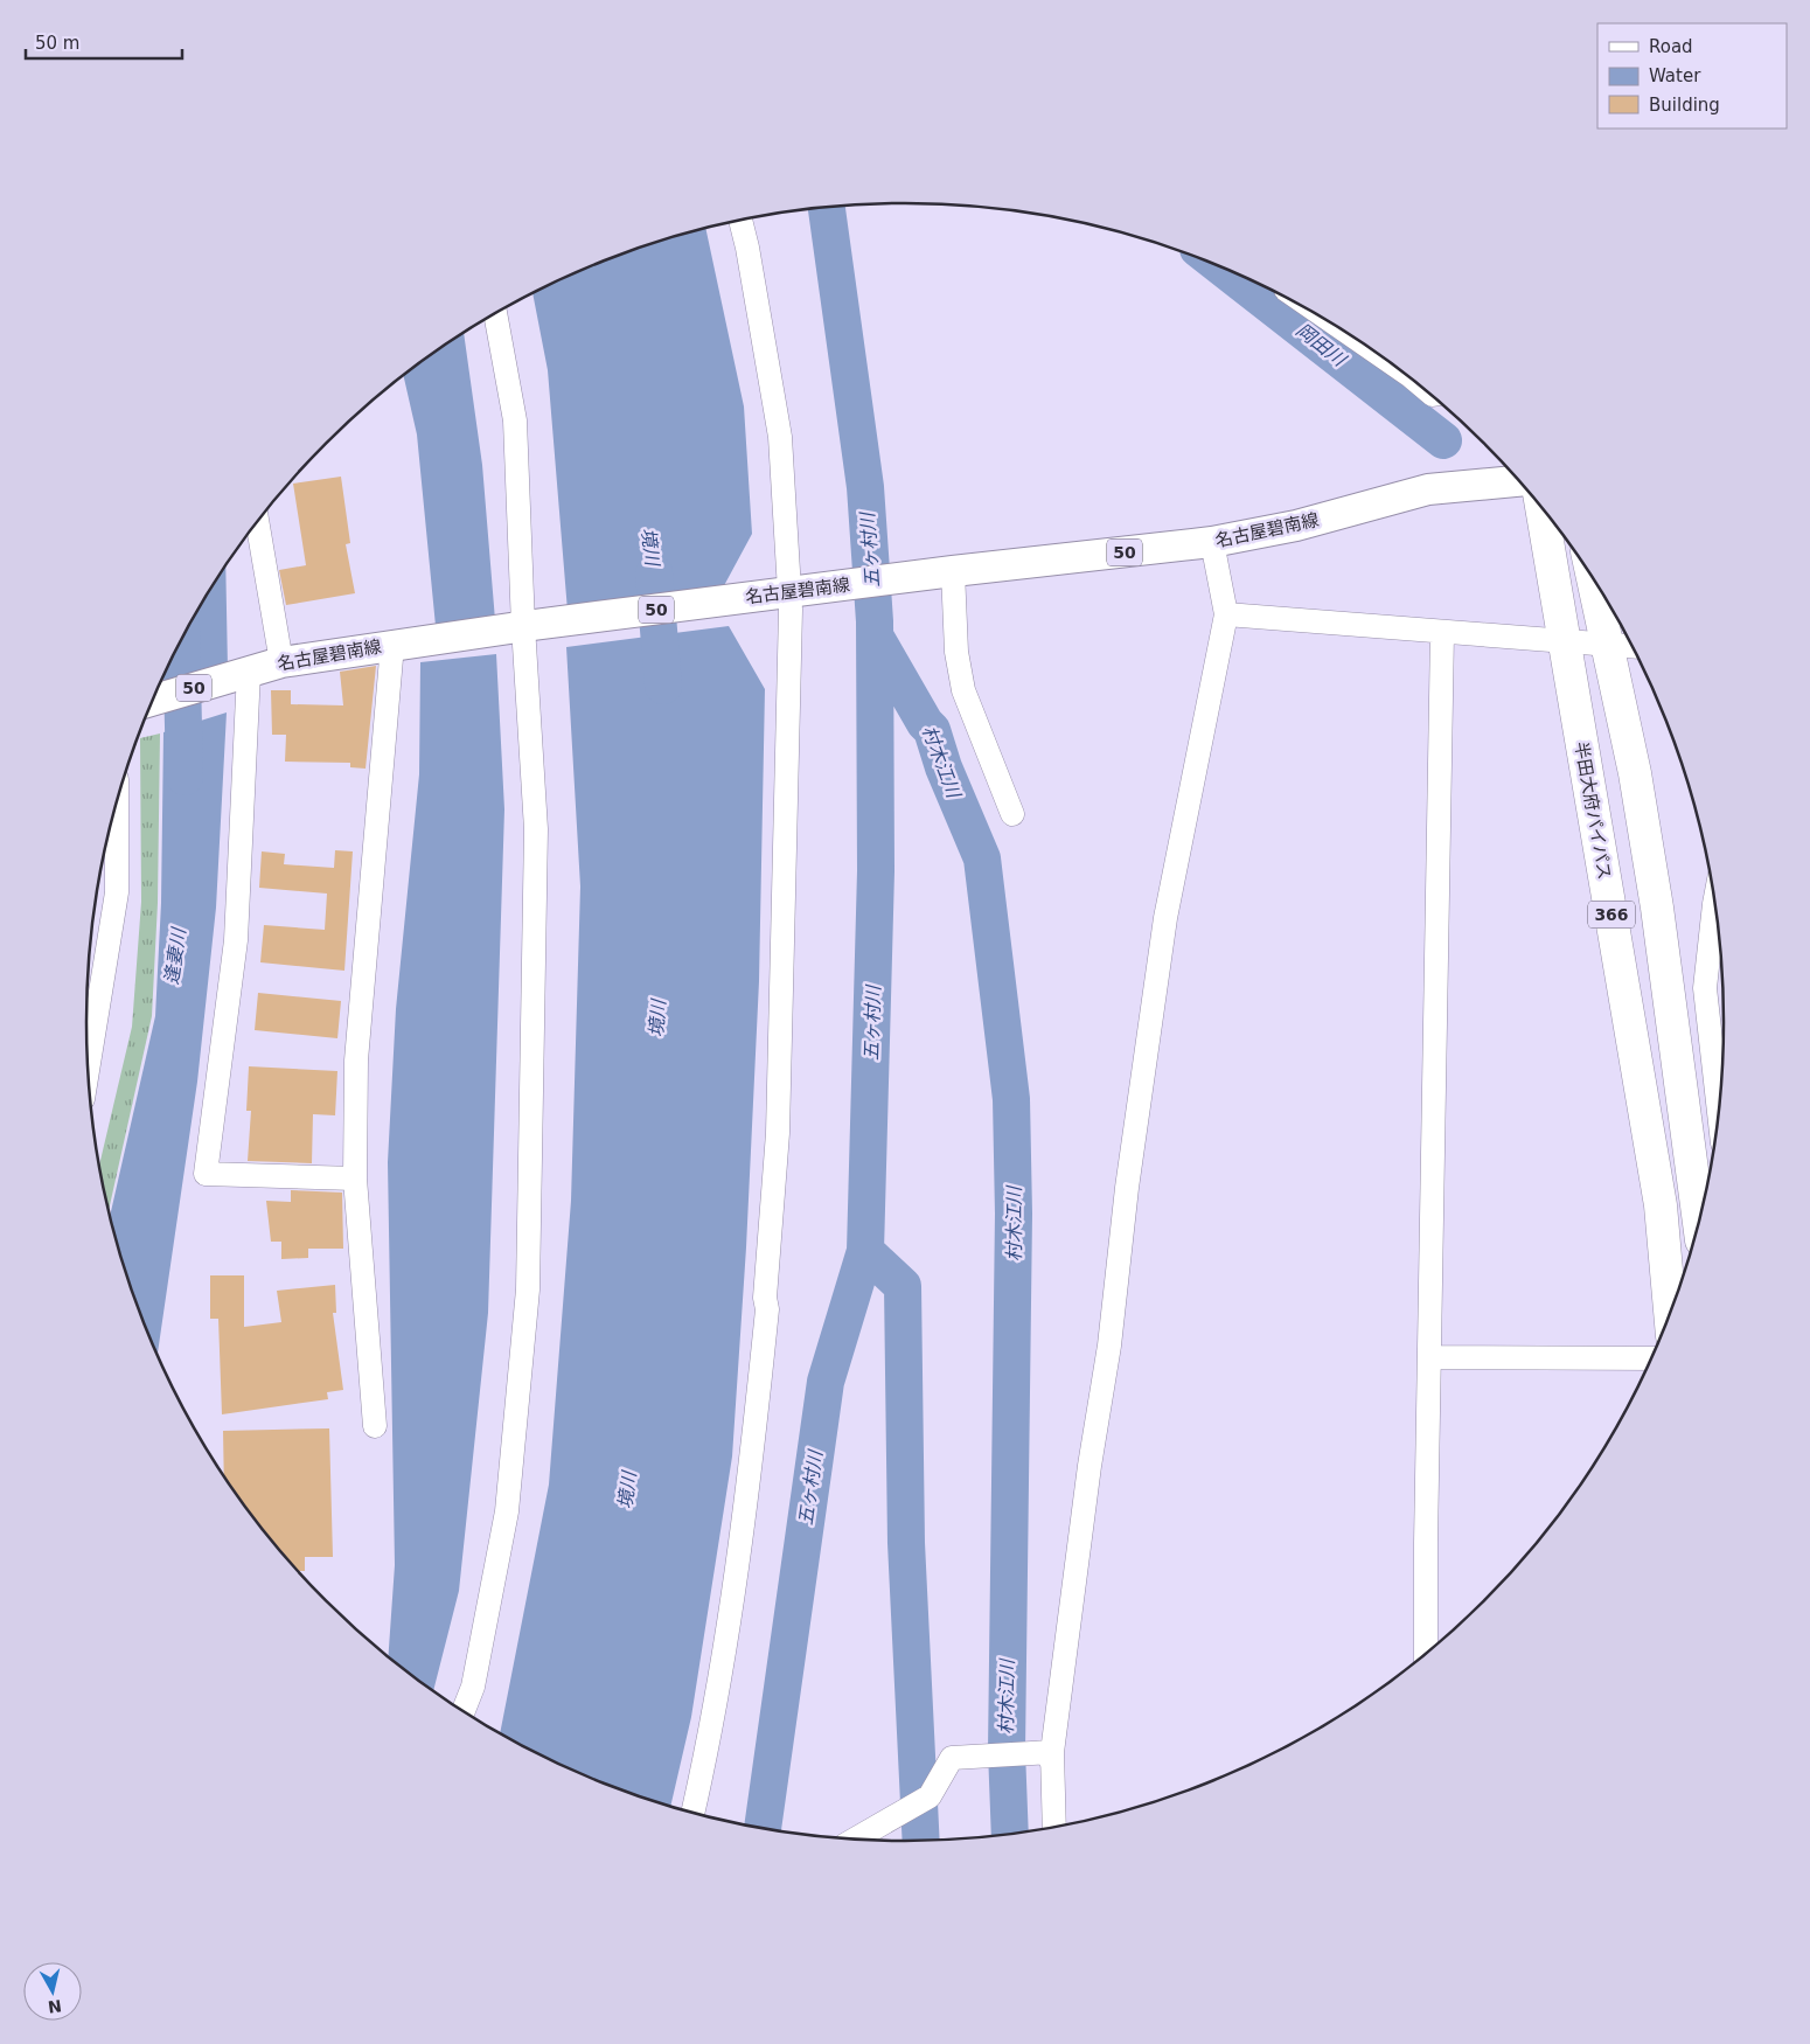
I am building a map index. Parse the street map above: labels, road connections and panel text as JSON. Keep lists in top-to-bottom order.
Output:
{
  "streets": {
    "highway": ["半田大府パイパス", "366"],
    "main road": ["名古屋碧南線", "50"]
  },
  "water": [
    "岡田川",
    "境川",
    "五ヶ村川",
    "村木江川",
    "逢妻川"
  ],
  "legend": ["Road", "Water", "Building"],
  "scale_bar": "50 m",
  "north": "bottom"
}
